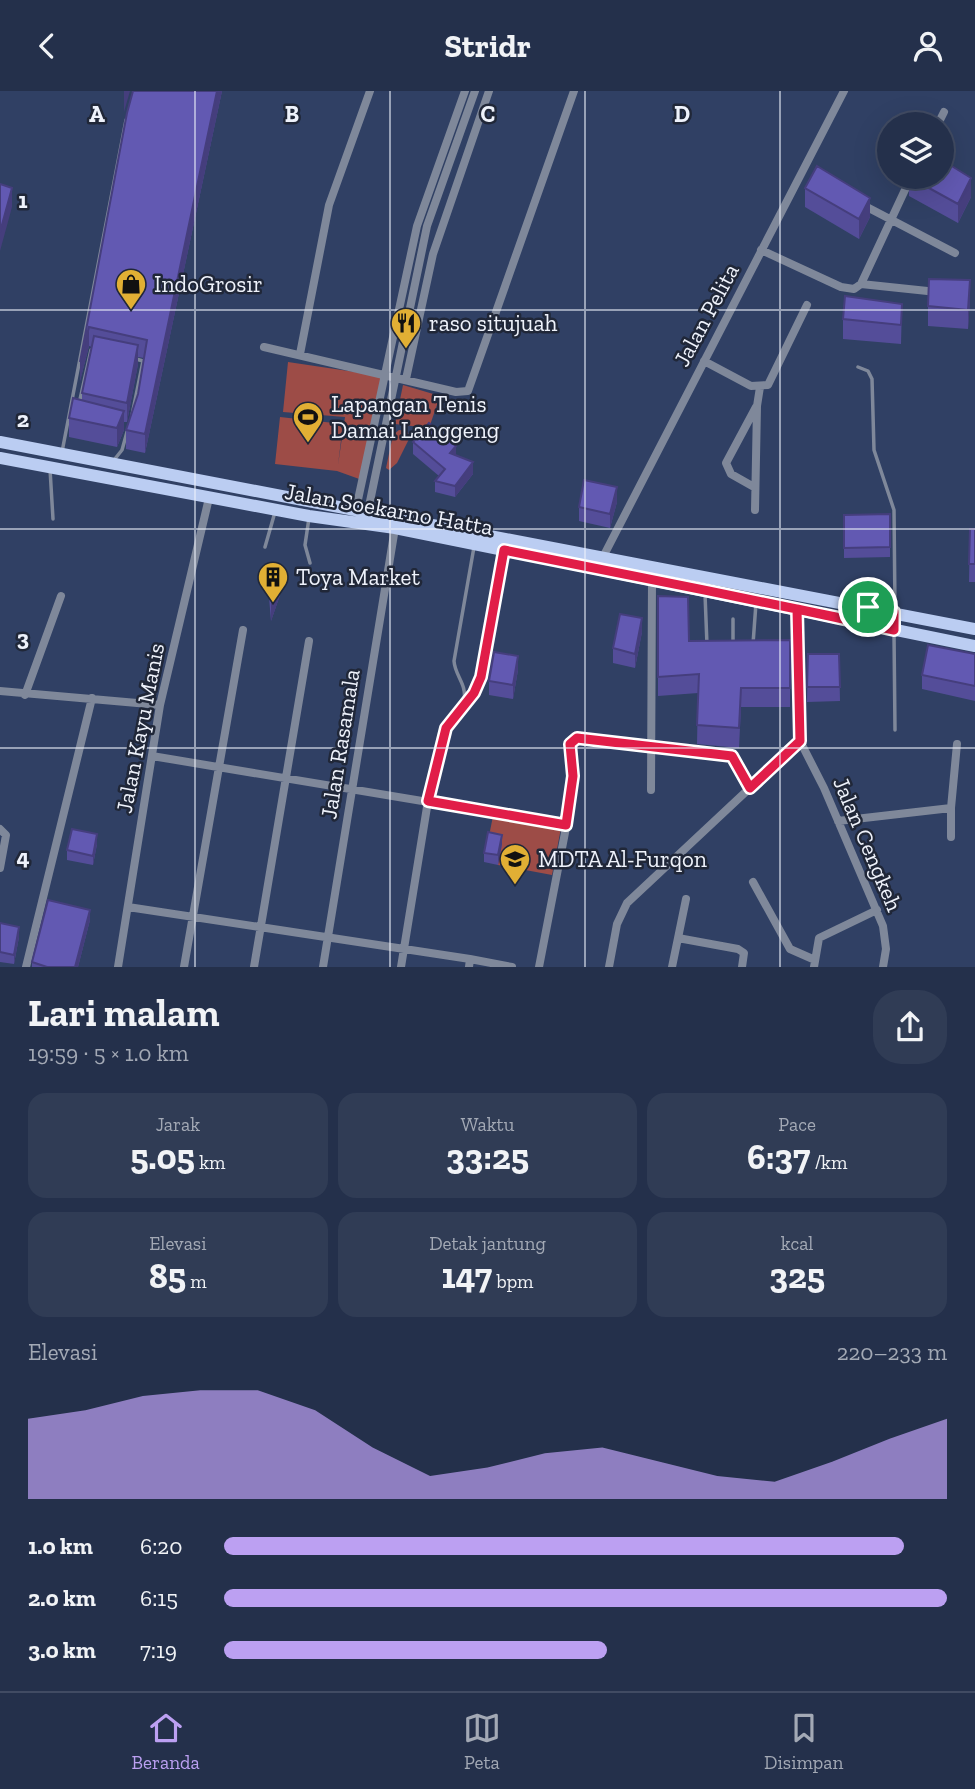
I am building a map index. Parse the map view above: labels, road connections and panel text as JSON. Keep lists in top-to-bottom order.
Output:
{
  "streets": {
    "main road": ["Jalan Soekarno Hatta"],
    "street": [
      "Jalan Pelita",
      "Jalan Kayu Manis",
      "Jalan Rasamala",
      "Jalan Cengkeh"
    ]
  },
  "crossings": [
    ["Jalan Pelita", "Jalan Soekarno Hatta"],
    ["Jalan Soekarno Hatta", "Jalan Kayu Manis"],
    ["Jalan Soekarno Hatta", "Jalan Rasamala"]
  ],
  "places": {
    "shop": ["IndoGrosir"],
    "restaurant": ["raso situjuah"],
    "sports": ["Lapangan Tenis Damai Langgeng"],
    "building": ["Toya Market"],
    "school or university": ["MDTA Al-Furqon"]
  },
  "page": {
    "header": "Stridr",
    "heading": ["Lari malam", "19:59 · 5 × 1.0 km"],
    "stats": [
      ["Jarak", "5.05 km"],
      ["Waktu", "33:25"],
      ["Pace", "6:37 /km"],
      ["Elevasi", "85 m"],
      ["Detak jantung", "147 bpm"],
      ["kcal", "325"]
    ],
    "chart": ["Elevasi", "220–233 m"],
    "list": [
      {
        "name": "1.0 km",
        "note": "6:20"
      },
      {
        "name": "2.0 km",
        "note": "6:15"
      },
      {
        "name": "3.0 km",
        "note": "7:19"
      }
    ],
    "tabs": ["Beranda", "Peta", "Disimpan"]
  },
  "grid": {
    "columns": [
      "A",
      "B",
      "C",
      "D"
    ],
    "rows": [
      "1",
      "2",
      "3",
      "4"
    ]
  }
}
